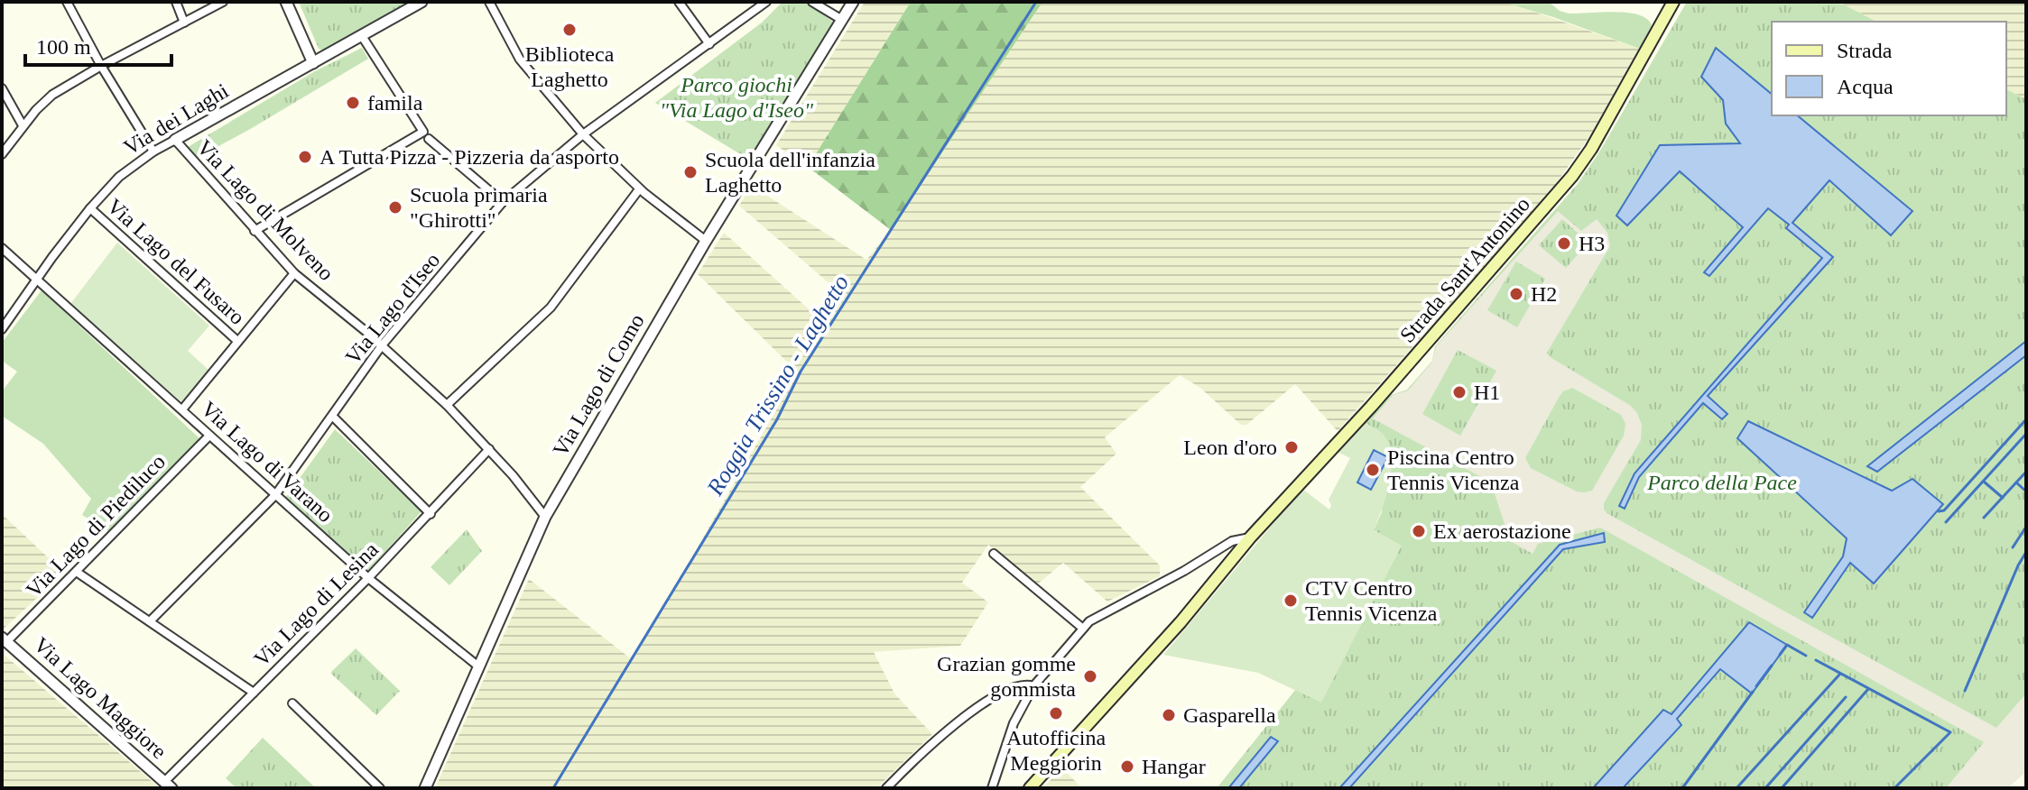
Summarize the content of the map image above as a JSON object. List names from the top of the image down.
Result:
{
  "streets": {
    "main road": ["Strada Sant'Antonino"],
    "street": [
      "Via dei Laghi",
      "Via Lago di Molveno",
      "Via Lago del Fusaro",
      "Via Lago d'Iseo",
      "Via Lago di Como",
      "Via Lago di Varano",
      "Via Lago di Piediluco",
      "Via Lago di Lesina",
      "Via Lago Maggiore"
    ]
  },
  "crossings": [
    ["Via dei Laghi", "Via Lago di Molveno"],
    ["Via dei Laghi", "Via Lago del Fusaro"],
    ["Via dei Laghi", "Via Lago di Varano"],
    ["Via Lago di Molveno", "Via Lago d'Iseo"],
    ["Via Lago di Molveno", "Via Lago di Como"],
    ["Via Lago di Molveno", "Via Lago di Lesina"],
    ["Via Lago d'Iseo", "Via Lago di Varano"],
    ["Via Lago di Como", "Via Lago di Varano"],
    ["Via Lago di Varano", "Via Lago di Piediluco"],
    ["Via Lago di Varano", "Via Lago di Lesina"],
    ["Via Lago di Piediluco", "Via Lago Maggiore"],
    ["Via Lago di Lesina", "Via Lago Maggiore"]
  ],
  "water": ["Roggia Trissino - Laghetto"],
  "parks": ["Parco giochi \"Via Lago d'Iseo\"", "Parco della Pace"],
  "places": [
    "Biblioteca Laghetto",
    "famila",
    "A Tutta Pizza - Pizzeria da asporto",
    "Scuola dell'infanzia Laghetto",
    "Scuola primaria \"Ghirotti\"",
    "H3",
    "H2",
    "H1",
    "Leon d'oro",
    "Piscina Centro Tennis Vicenza",
    "Ex aerostazione",
    "CTV Centro Tennis Vicenza",
    "Grazian gomme gommista",
    "Autofficina Meggiorin",
    "Gasparella",
    "Hangar"
  ],
  "legend": ["Strada", "Acqua"],
  "scale_bar": "100 m"
}
